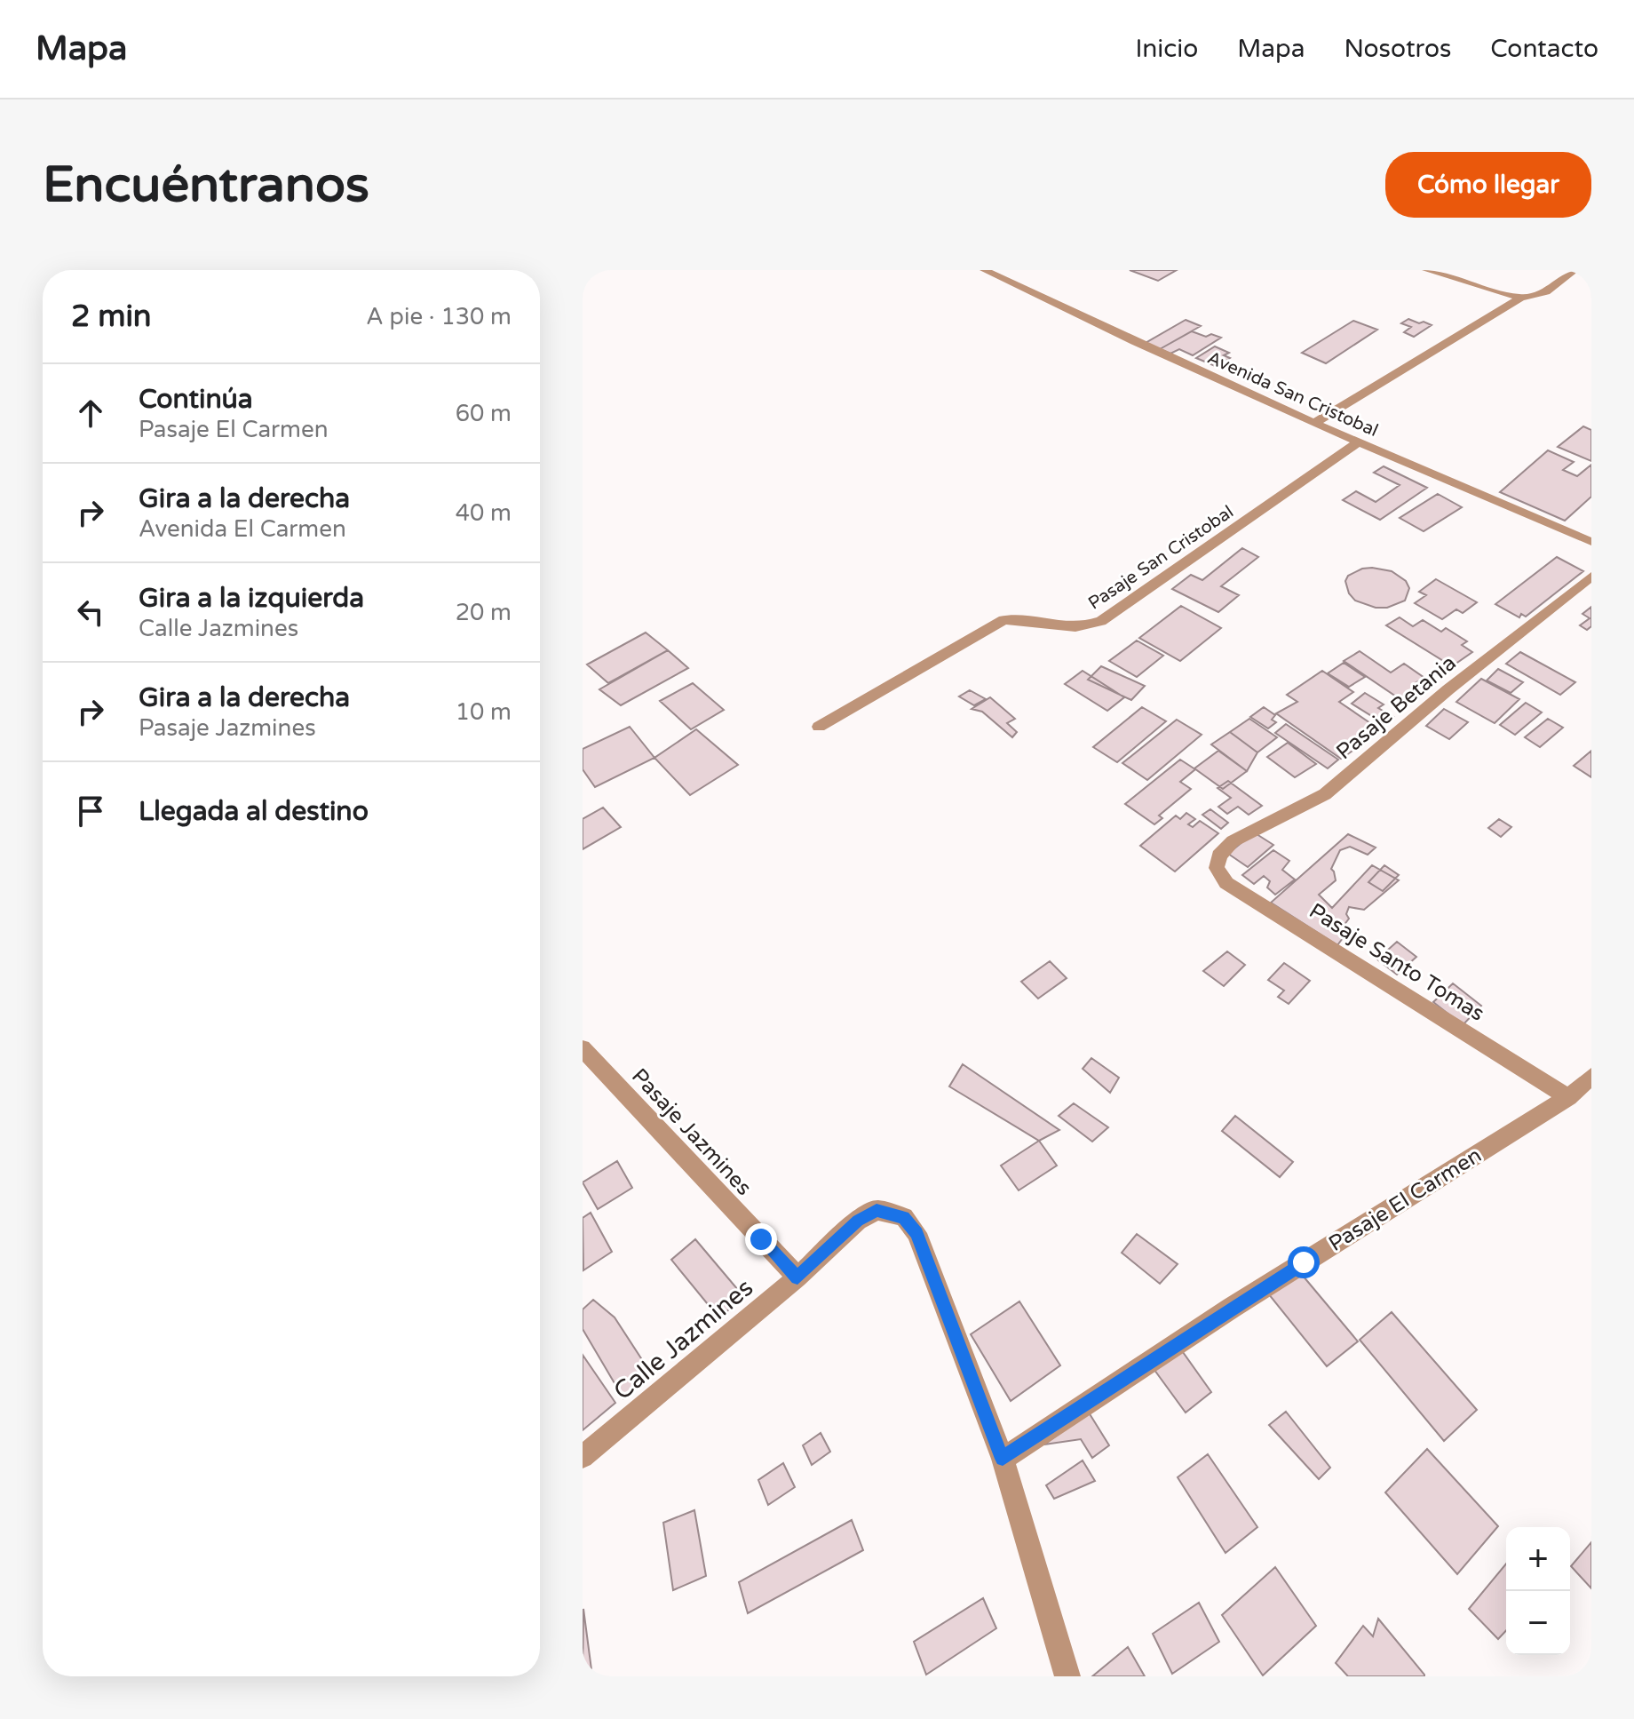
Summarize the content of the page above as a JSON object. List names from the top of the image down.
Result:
{
  "streets": {
    "street": [
      "Avenida San Cristobal",
      "Pasaje San Cristobal",
      "Pasaje Betania",
      "Pasaje Santo Tomas",
      "Pasaje Jazmines",
      "Pasaje El Carmen",
      "Calle Jazmines"
    ]
  },
  "crossings": [
    ["Avenida San Cristobal", "Pasaje San Cristobal"],
    ["Pasaje Betania", "Pasaje Santo Tomas"],
    ["Pasaje Santo Tomas", "Pasaje El Carmen"],
    ["Pasaje Jazmines", "Calle Jazmines"],
    ["Pasaje El Carmen", "Calle Jazmines"]
  ],
  "page": {
    "header": "Mapa",
    "nav": [
      "Inicio",
      "Mapa",
      "Nosotros",
      "Contacto"
    ],
    "buttons": "Cómo llegar",
    "title": "Encuéntranos",
    "heading": ["2 min", "A pie · 130 m"],
    "list": [
      ["Continúa", "Pasaje El Carmen", "60 m"],
      ["Gira a la derecha", "Avenida El Carmen", "40 m"],
      ["Gira a la izquierda", "Calle Jazmines", "20 m"],
      ["Gira a la derecha", "Pasaje Jazmines", "10 m"],
      "Llegada al destino"
    ],
    "map_buttons": ["+", "−"]
  }
}
